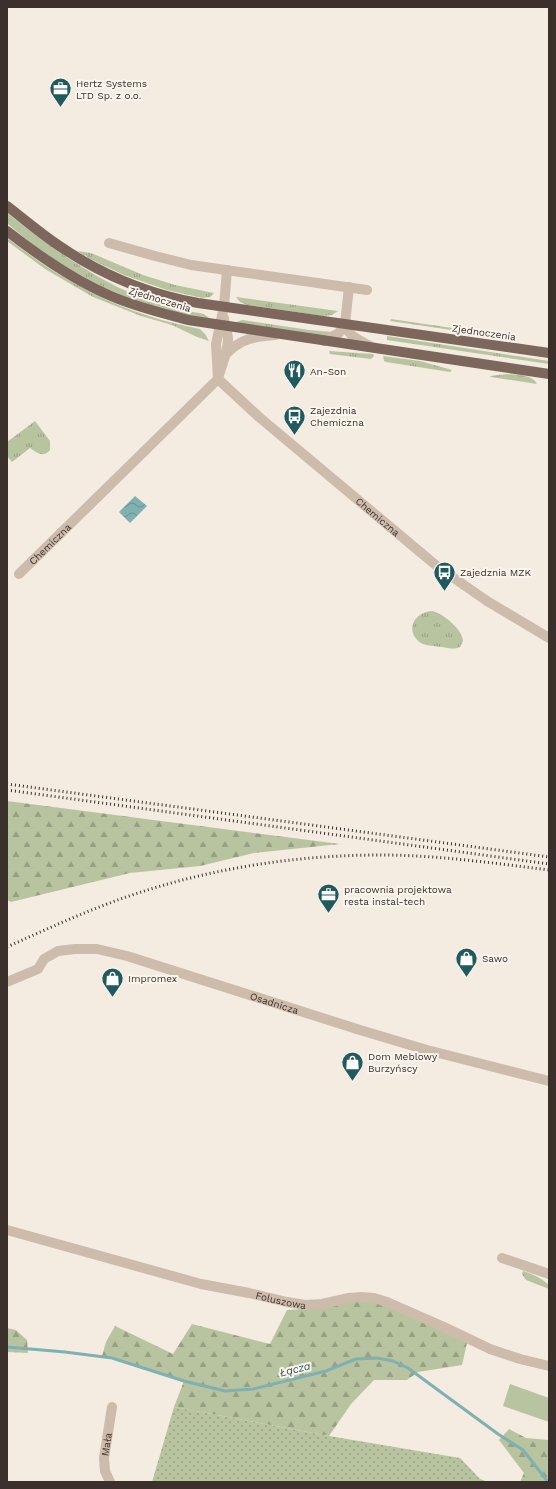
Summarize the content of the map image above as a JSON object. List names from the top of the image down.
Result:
{
  "streets": {
    "main road": ["Zjednoczenia"],
    "street": [
      "Chemiczna",
      "Osadnicza",
      "Foluszowa",
      "Mała"
    ]
  },
  "crossings": [
    ["Zjednoczenia", "Chemiczna"]
  ],
  "water": ["Łącza"],
  "places": {
    "office": ["Hertz Systems LTD Sp. z o.o.", "pracownia projektowa resta instal-tech"],
    "restaurant": ["An-Son"],
    "bus stop": ["Zajezdnia Chemiczna", "Zajedznia MZK"],
    "shop": ["Sawo", "Impromex", "Dom Meblowy Burzyńscy"]
  }
}
